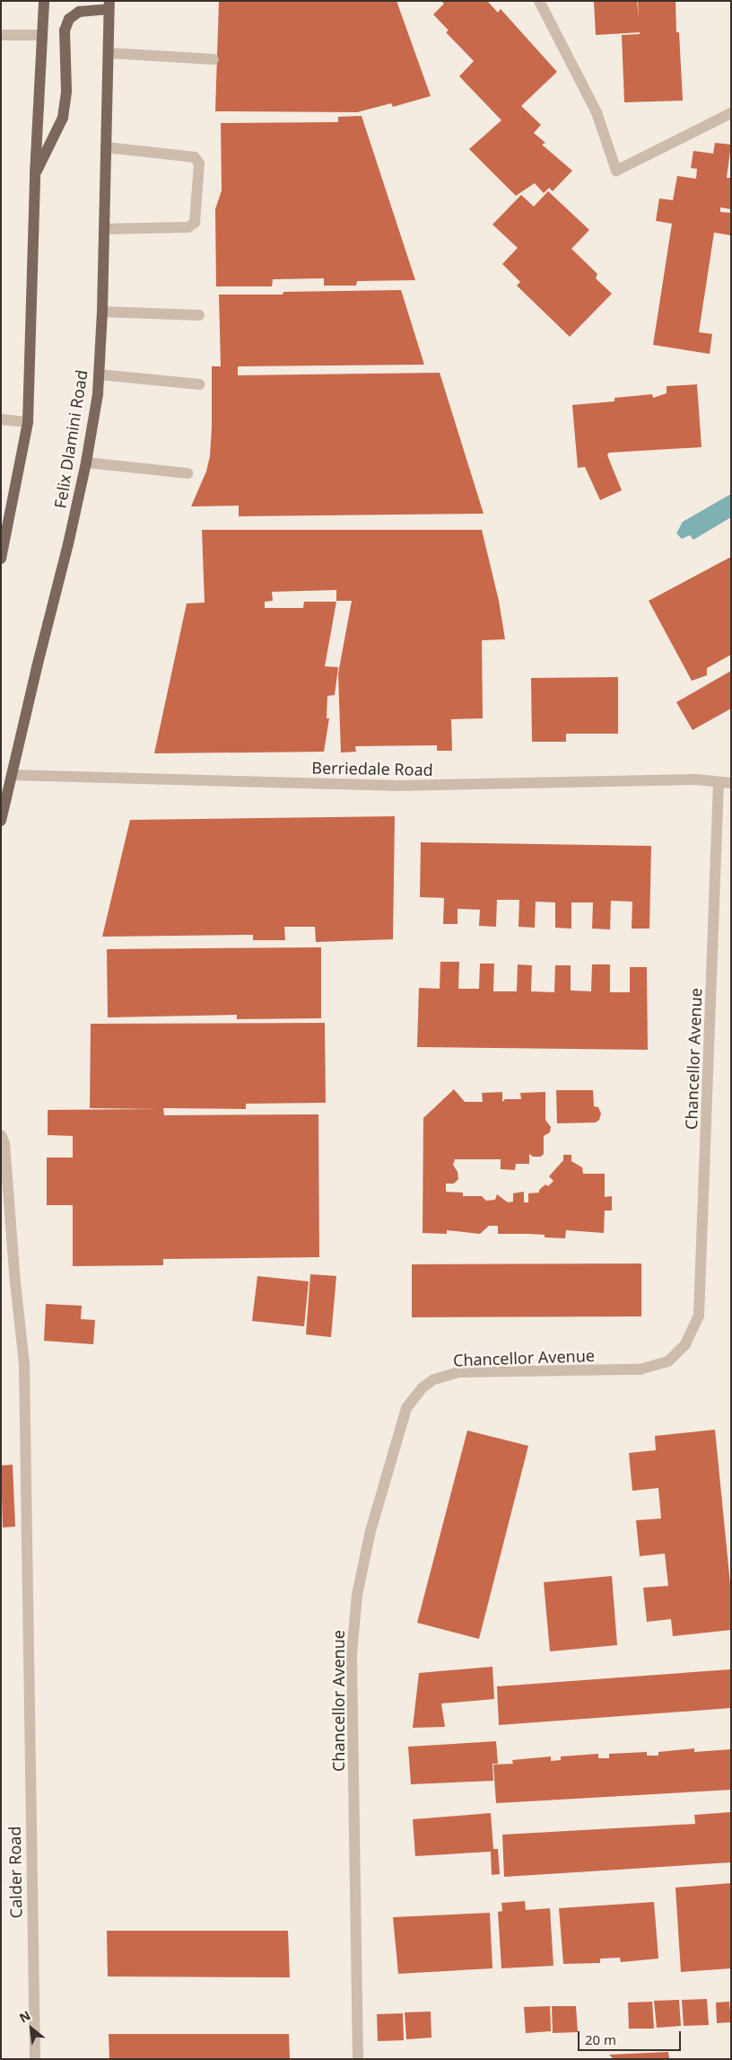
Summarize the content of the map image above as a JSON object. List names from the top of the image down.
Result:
{
  "streets": {
    "main road": ["Felix Dlamini Road"],
    "street": ["Berriedale Road", "Chancellor Avenue", "Calder Road"]
  },
  "crossings": [
    ["Felix Dlamini Road", "Berriedale Road"],
    ["Berriedale Road", "Chancellor Avenue"]
  ],
  "scale_bar": "20 m",
  "north": "top left"
}
